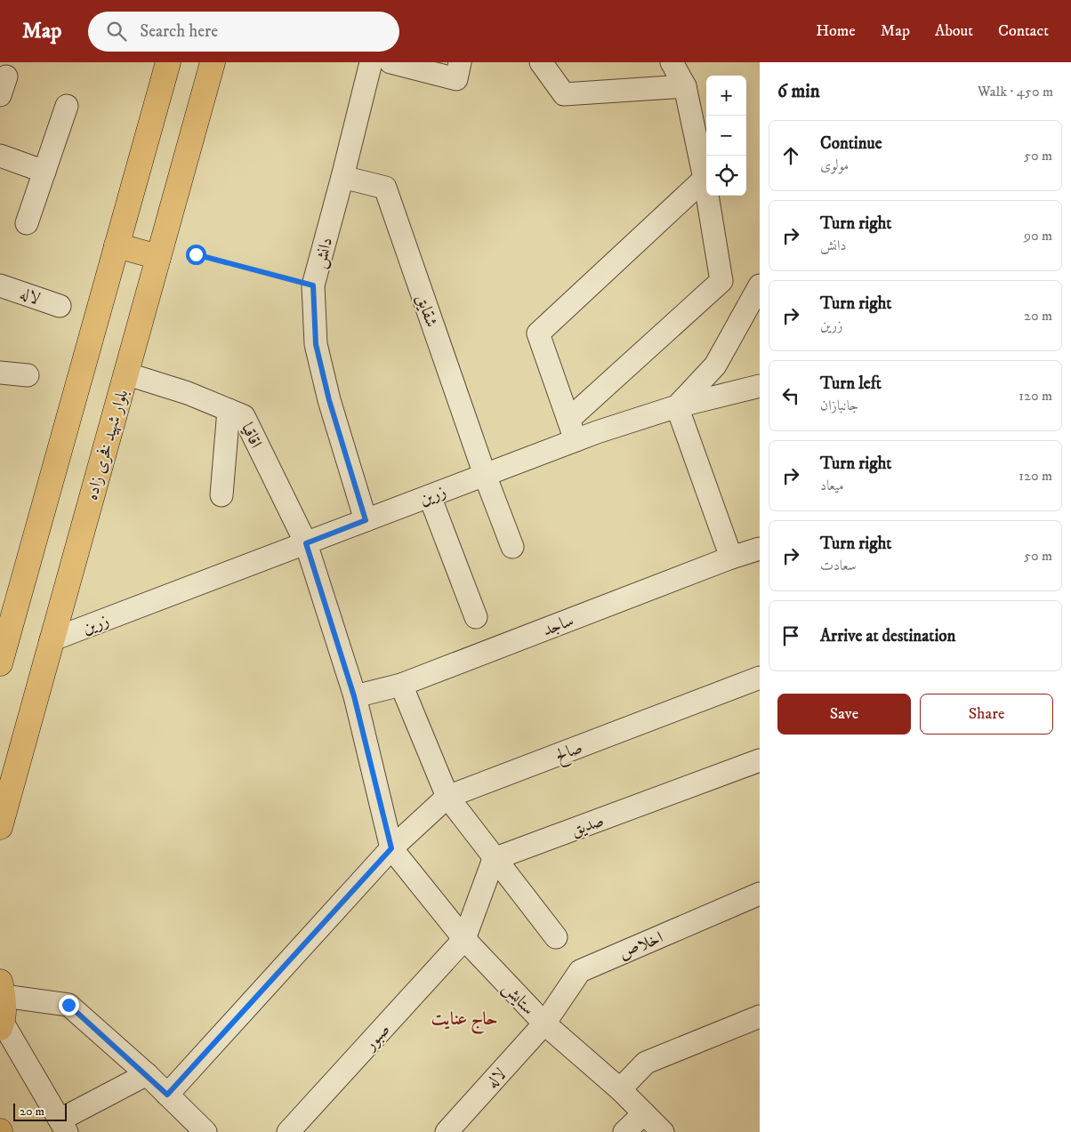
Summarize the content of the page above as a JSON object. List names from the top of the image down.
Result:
{
  "streets": {
    "main road": ["بلوار شهید فخری زاده"],
    "street": [
      "دانش",
      "لاله",
      "شقایق",
      "اقاقیا",
      "زرین",
      "ساجد",
      "صالح",
      "صدیق",
      "اخلاص",
      "ستایش",
      "صبور"
    ]
  },
  "crossings": [
    ["دانش", "شقایق"],
    ["دانش", "زرین"],
    ["لاله", "اخلاص"],
    ["لاله", "ستایش"],
    ["شقایق", "زرین"],
    ["اقاقیا", "بلوار شهید فخری زاده"],
    ["اقاقیا", "زرین"],
    ["اقاقیا", "ساجد"],
    ["اقاقیا", "صالح"],
    ["اقاقیا", "ستایش"],
    ["بلوار شهید فخری زاده", "زرین"],
    ["صالح", "ستایش"],
    ["اخلاص", "ستایش"],
    ["ستایش", "صبور"]
  ],
  "districts": ["حاج عنایت"],
  "scale_bar": "20 m",
  "page": {
    "header": "Map",
    "search": "Search here",
    "nav": [
      "Home",
      "Map",
      "About",
      "Contact"
    ],
    "heading": ["6 min", "Walk · 450 m"],
    "map_buttons": ["+", "−"],
    "list": [
      ["Continue", "مولوی", "50 m"],
      ["Turn right", "دانش", "90 m"],
      ["Turn right", "زرین", "20 m"],
      ["Turn left", "جانبازان", "120 m"],
      ["Turn right", "میعاد", "120 m"],
      ["Turn right", "سعادت", "50 m"],
      "Arrive at destination"
    ],
    "buttons": ["Save", "Share"],
    "scale": "20 m"
  }
}
